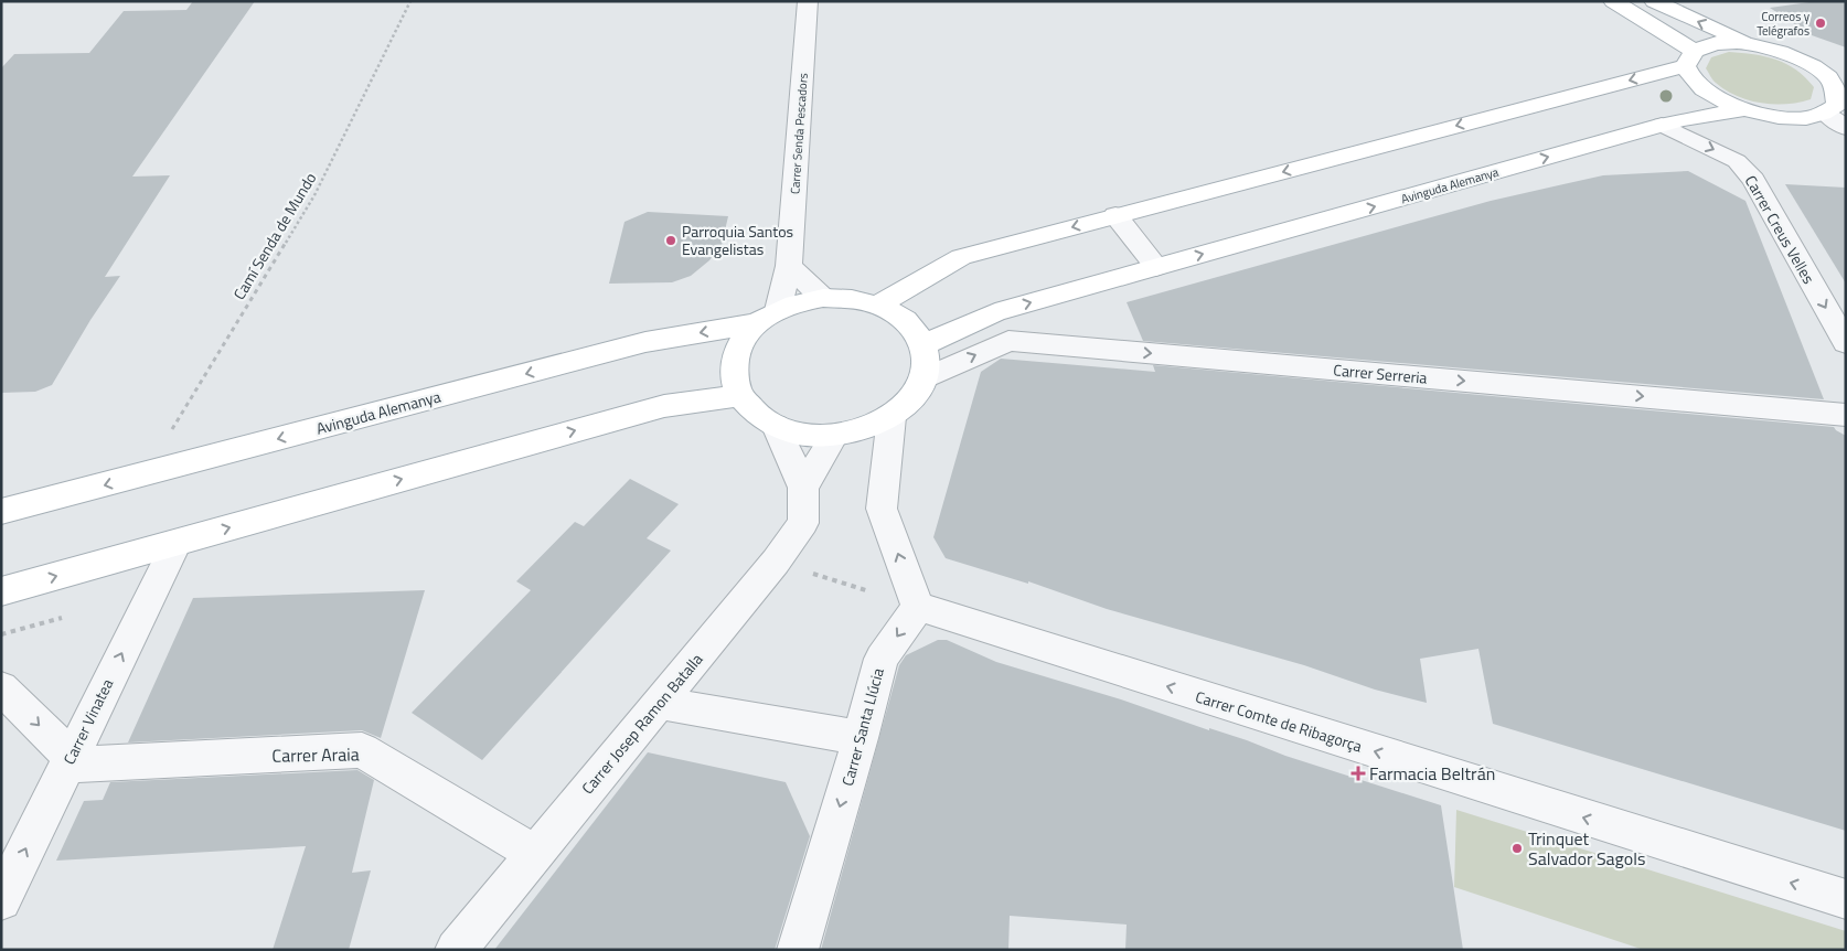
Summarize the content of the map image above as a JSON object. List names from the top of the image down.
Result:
{
  "streets": {
    "main road": ["Avinguda Alemanya"],
    "street": [
      "Carrer Senda Pescadors",
      "Carrer Creus Velles",
      "Carrer Serreria",
      "Carrer Vinatea",
      "Carrer Comte de Ribagorça",
      "Carrer Josep Ramon Batalla",
      "Carrer Santa Llúcia",
      "Carrer Araia"
    ],
    "path": ["Camí Senda de Mundo"]
  },
  "crossings": [
    ["Carrer Senda Pescadors", "Avinguda Alemanya"],
    ["Carrer Senda Pescadors", "Carrer Serreria"],
    ["Carrer Senda Pescadors", "Carrer Josep Ramon Batalla"],
    ["Avinguda Alemanya", "Carrer Creus Velles"],
    ["Avinguda Alemanya", "Camí Senda de Mundo"],
    ["Avinguda Alemanya", "Carrer Serreria"],
    ["Avinguda Alemanya", "Carrer Josep Ramon Batalla"],
    ["Carrer Serreria", "Carrer Josep Ramon Batalla"],
    ["Carrer Vinatea", "Carrer Araia"],
    ["Carrer Comte de Ribagorça", "Carrer Santa Llúcia"],
    ["Carrer Josep Ramon Batalla", "Carrer Araia"]
  ],
  "one_way": [
    "Carrer Creus Velles",
    "Carrer Serreria",
    "Carrer Vinatea",
    "Carrer Comte de Ribagorça",
    "Carrer Santa Llúcia"
  ],
  "places": {
    "other": ["Correos y Telégrafos", "Parroquia Santos Evangelistas", "Trinquet Salvador Sagols"],
    "health": ["Farmacia Beltrán"]
  }
}
